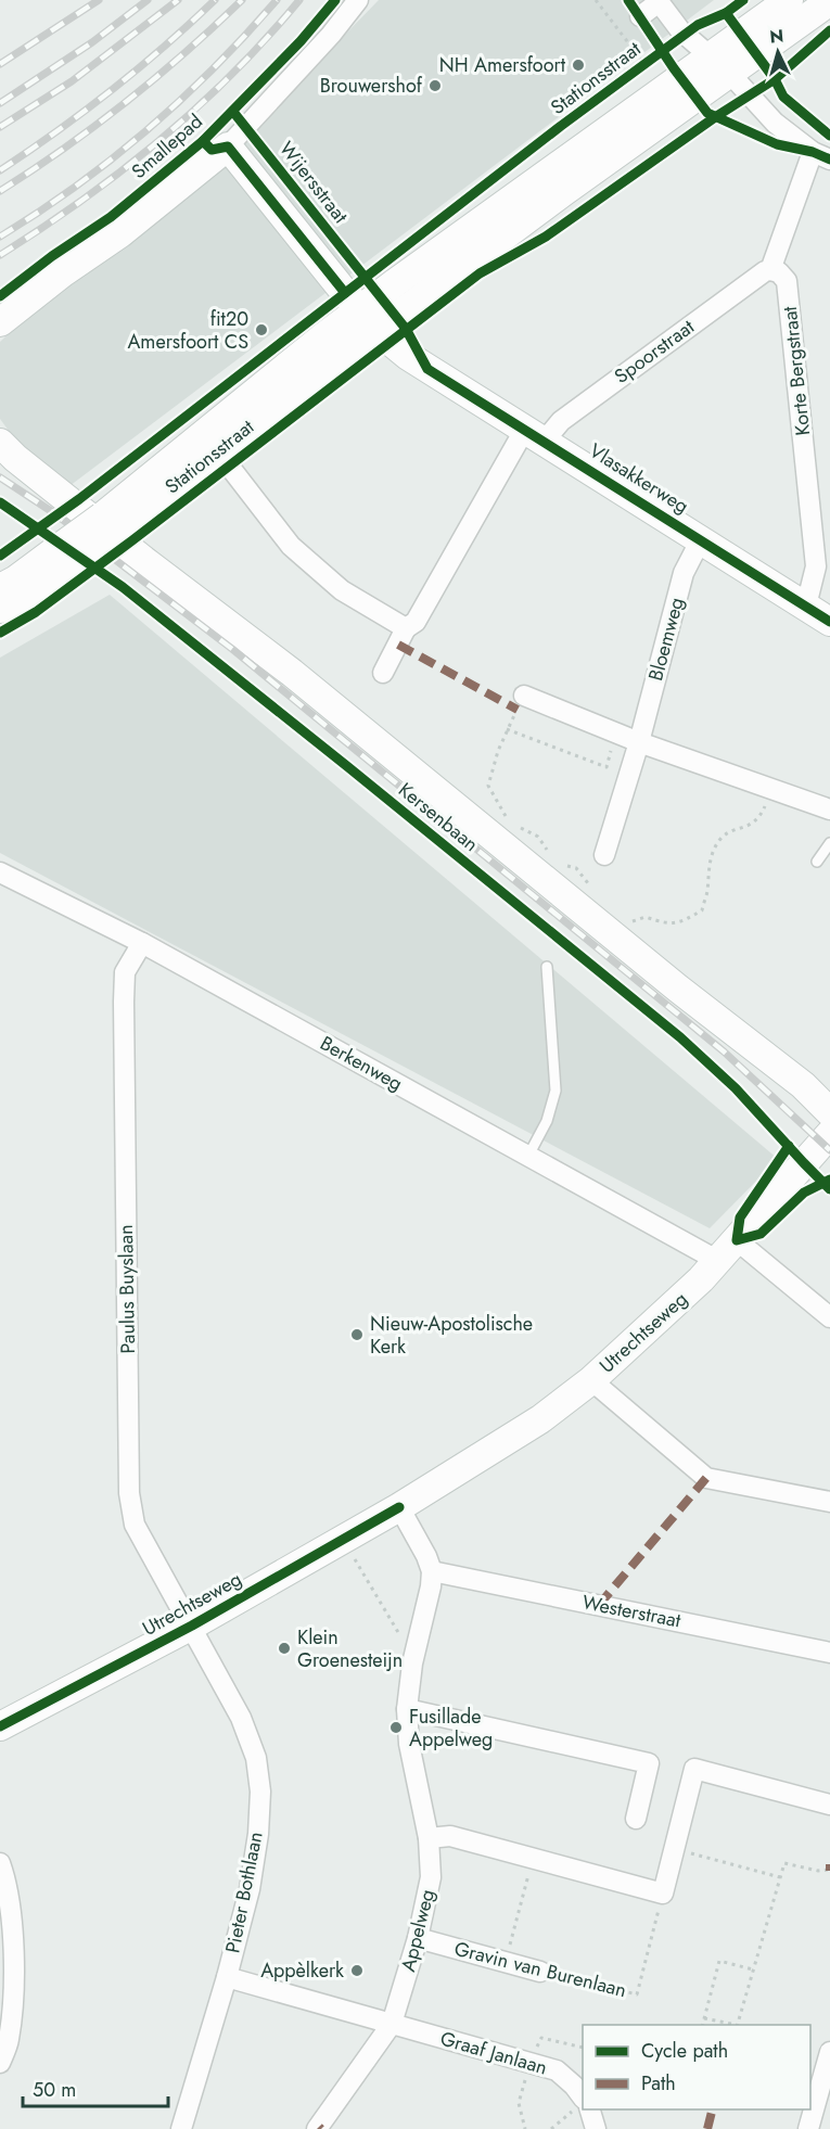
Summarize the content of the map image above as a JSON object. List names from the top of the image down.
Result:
{
  "streets": {
    "street": [
      "Stationsstraat",
      "Smallepad",
      "Spoorstraat",
      "Korte Bergstraat",
      "Vlasakkerweg",
      "Bloemweg",
      "Kersenbaan",
      "Berkenweg",
      "Paulus Buyslaan",
      "Utrechtseweg",
      "Westerstraat",
      "Pieter Bothlaan",
      "Appelweg",
      "Gravin van Burenlaan",
      "Graaf Janlaan"
    ],
    "cycle path": ["Wijersstraat"]
  },
  "crossings": [
    ["Stationsstraat", "Vlasakkerweg"],
    ["Spoorstraat", "Korte Bergstraat"],
    ["Spoorstraat", "Vlasakkerweg"],
    ["Korte Bergstraat", "Vlasakkerweg"],
    ["Vlasakkerweg", "Bloemweg"],
    ["Berkenweg", "Paulus Buyslaan"],
    ["Berkenweg", "Utrechtseweg"],
    ["Paulus Buyslaan", "Utrechtseweg"],
    ["Paulus Buyslaan", "Pieter Bothlaan"],
    ["Utrechtseweg", "Pieter Bothlaan"],
    ["Westerstraat", "Appelweg"],
    ["Pieter Bothlaan", "Graaf Janlaan"],
    ["Appelweg", "Gravin van Burenlaan"],
    ["Appelweg", "Graaf Janlaan"]
  ],
  "places": [
    "NH Amersfoort",
    "Brouwershof",
    "fit20 Amersfoort CS",
    "Nieuw-Apostolische Kerk",
    "Klein Groenesteijn",
    "Fusillade Appelweg",
    "Appèlkerk"
  ],
  "legend": ["Cycle path", "Path"],
  "scale_bar": "50 m",
  "north": "top"
}
